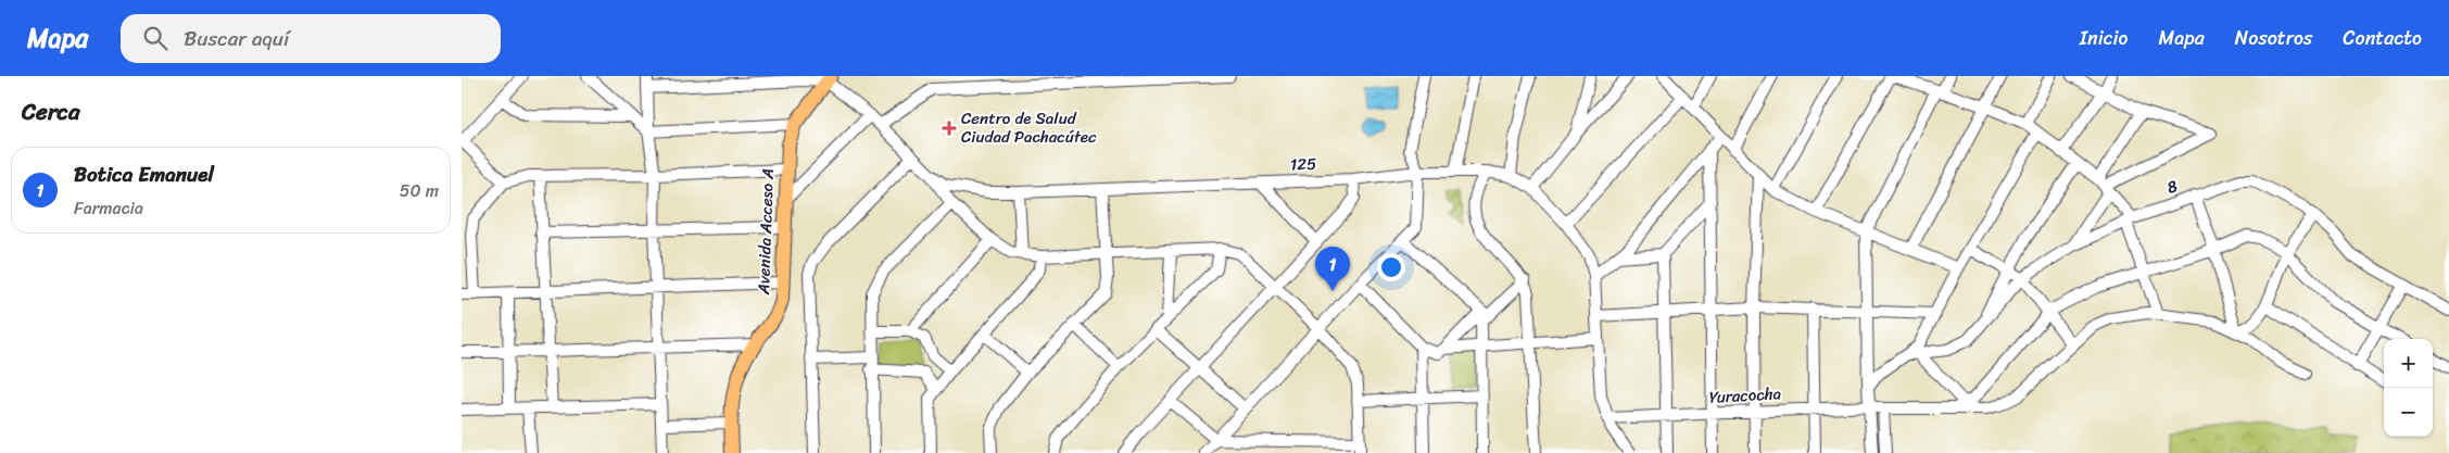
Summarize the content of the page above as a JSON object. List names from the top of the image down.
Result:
{
  "streets": {
    "main road": ["Avenida Acceso A"],
    "street": ["125", "8", "Yuracocha"]
  },
  "crossings": [
    ["125", "Avenida Acceso A"],
    ["125", "Yuracocha"]
  ],
  "places": {
    "health": ["Centro de Salud Ciudad Pachacútec"]
  },
  "page": {
    "header": "Mapa",
    "search": "Buscar aquí",
    "nav": [
      "Inicio",
      "Mapa",
      "Nosotros",
      "Contacto"
    ],
    "heading": "Cerca",
    "list": [
      {
        "mark": "1",
        "name": "Botica Emanuel",
        "note": "Farmacia",
        "value": "50 m"
      }
    ],
    "pins": "1",
    "map_buttons": ["+", "−"]
  }
}
